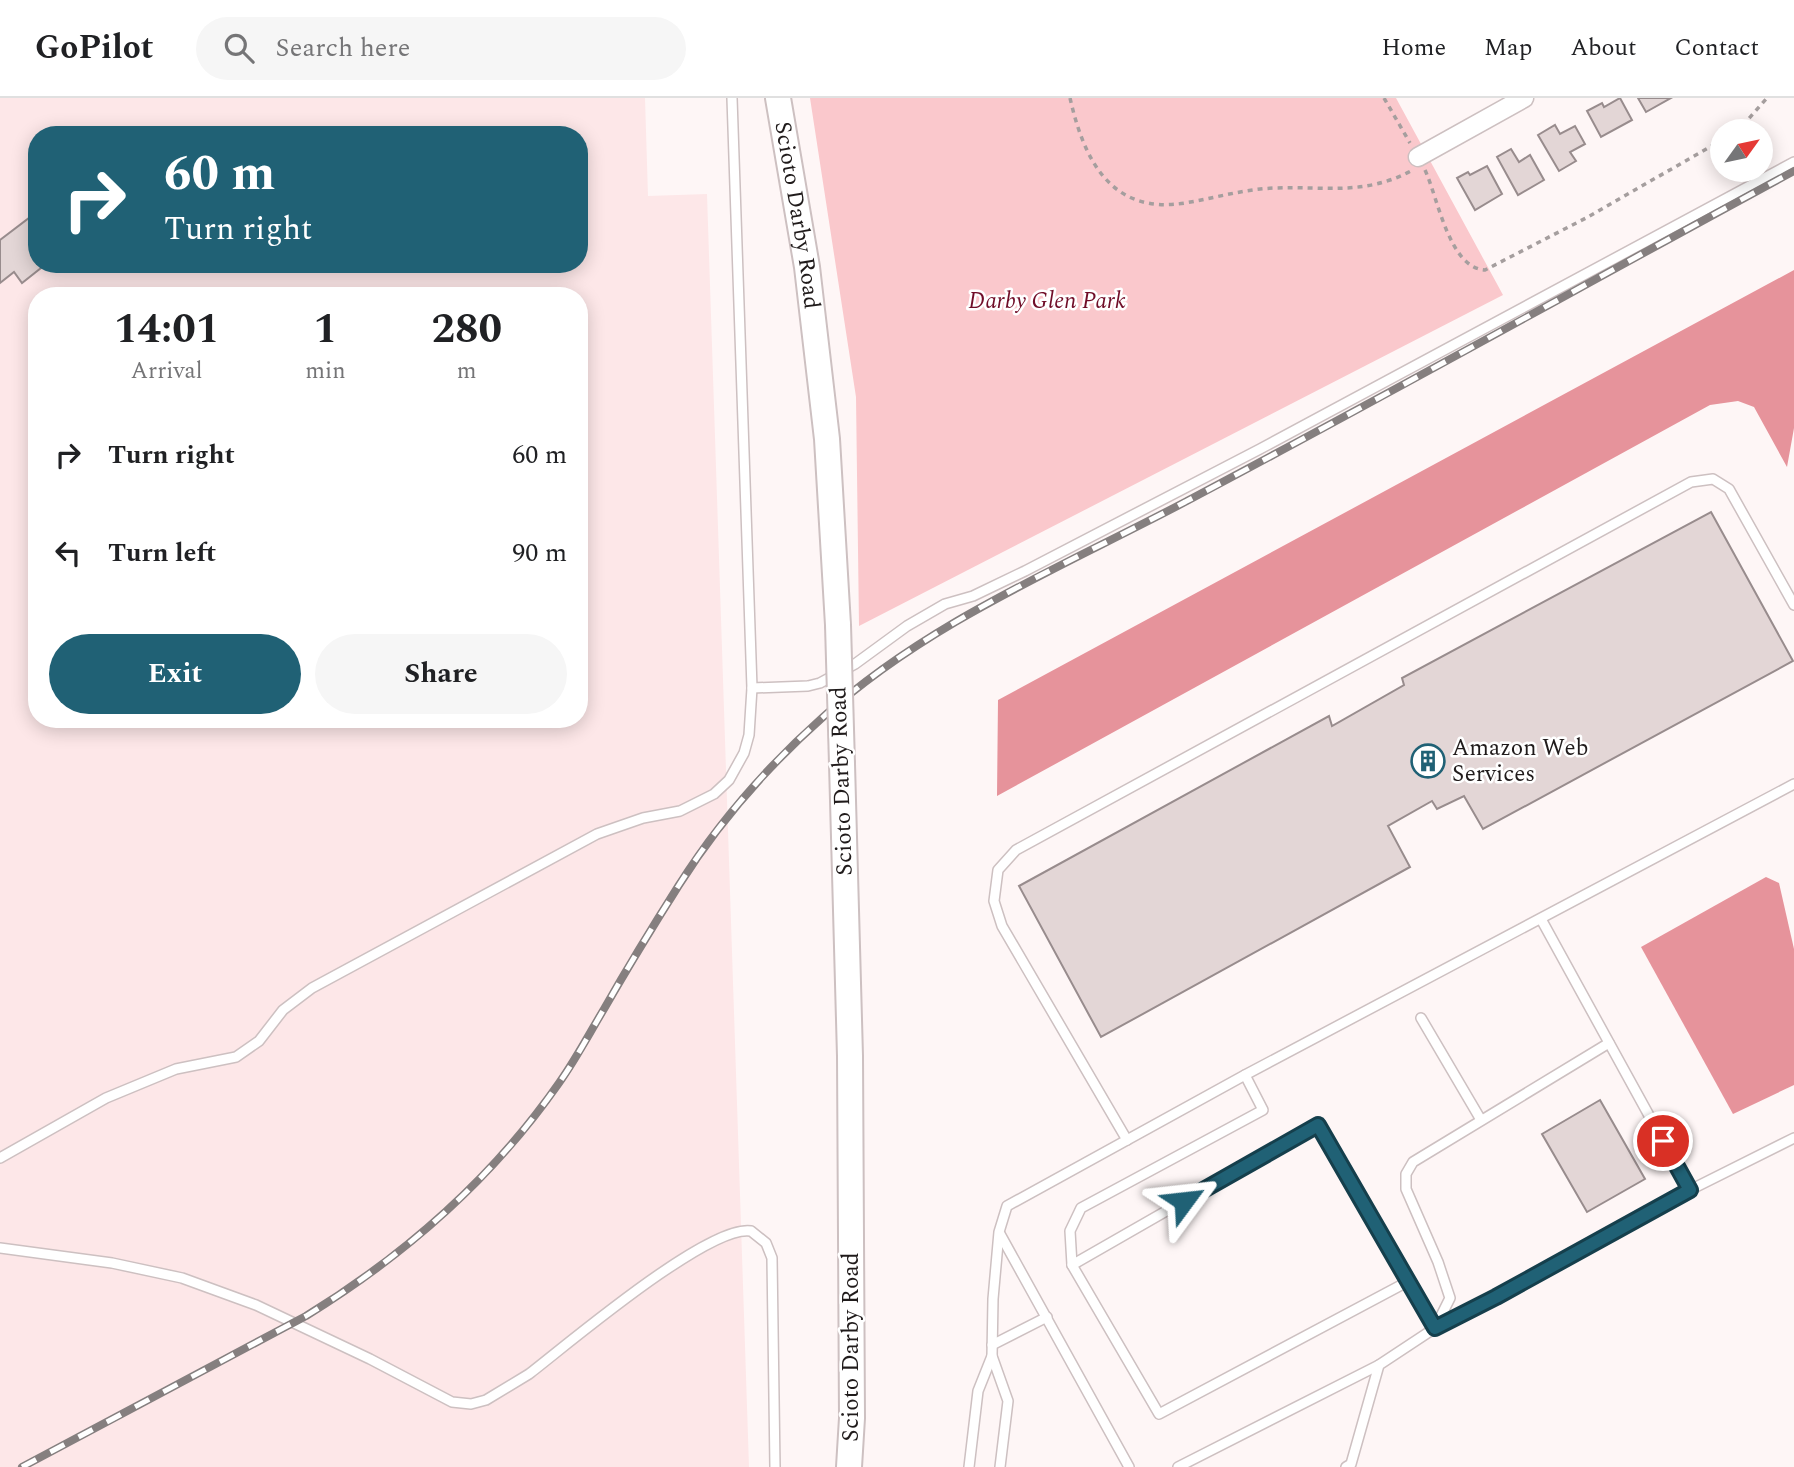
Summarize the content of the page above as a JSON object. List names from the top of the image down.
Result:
{
  "streets": {
    "main road": ["Scioto Darby Road"]
  },
  "parks": ["Darby Glen Park"],
  "places": {
    "building": ["Amazon Web Services"]
  },
  "north": "top right",
  "page": {
    "header": "GoPilot",
    "search": "Search here",
    "nav": [
      "Home",
      "Map",
      "About",
      "Contact"
    ],
    "turn": ["60 m", "Turn right"],
    "eta": [
      "14:01",
      "Arrival",
      "1",
      "min",
      "280",
      "m"
    ],
    "list": [
      {
        "name": "Turn right",
        "value": "60 m"
      },
      {
        "name": "Turn left",
        "value": "90 m"
      }
    ],
    "buttons": ["Exit", "Share"]
  }
}
